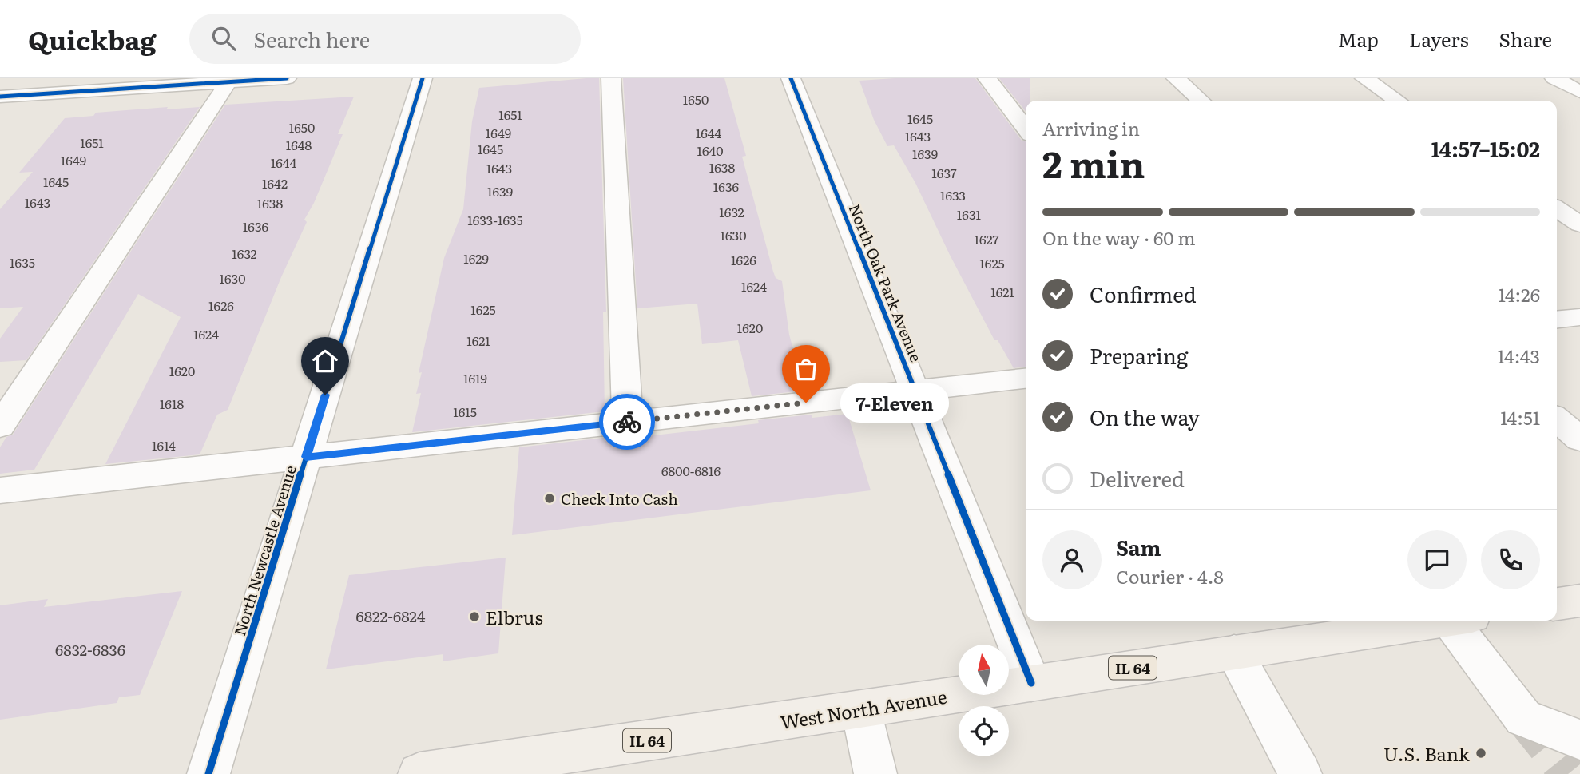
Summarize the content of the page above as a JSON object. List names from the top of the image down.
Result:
{
  "streets": {
    "main road": ["IL 64", "West North Avenue"],
    "street": ["North Oak Park Avenue", "North Newcastle Avenue"]
  },
  "crossings": [
    ["North Oak Park Avenue", "West North Avenue"]
  ],
  "places": [
    "7-Eleven",
    "Check Into Cash",
    "Elbrus",
    "U.S. Bank"
  ],
  "house_numbers": [
    "1650",
    "1651",
    "1645",
    "1650",
    "1649",
    "1644",
    "1643",
    "1651",
    "1648",
    "1645",
    "1640",
    "1639",
    "1649",
    "1644",
    "1638",
    "1643",
    "1637",
    "1645",
    "1642",
    "1636",
    "1639",
    "1633",
    "1643",
    "1638",
    "1632",
    "1631",
    "1633-1635",
    "1636",
    "1630",
    "1627",
    "1632",
    "1629",
    "1626",
    "1635",
    "1625",
    "1630",
    "1624",
    "1621",
    "1626",
    "1625",
    "1620",
    "1624",
    "1621",
    "1620",
    "1619",
    "1618",
    "1615",
    "1614",
    "6800-6816",
    "6822-6824",
    "6832-6836"
  ],
  "north": "top",
  "page": {
    "header": "Quickbag",
    "search": "Search here",
    "nav": ["Map", "Layers", "Share"],
    "heading": ["2 min", "Arriving in", "14:57–15:02"],
    "panel": ["Sam", "Courier · 4.8"],
    "bar": "On the way · 60 m",
    "list": [
      ["Confirmed", "14:26"],
      ["Preparing", "14:43"],
      ["On the way", "14:51"],
      "Delivered"
    ],
    "bubble": "7-Eleven"
  }
}
